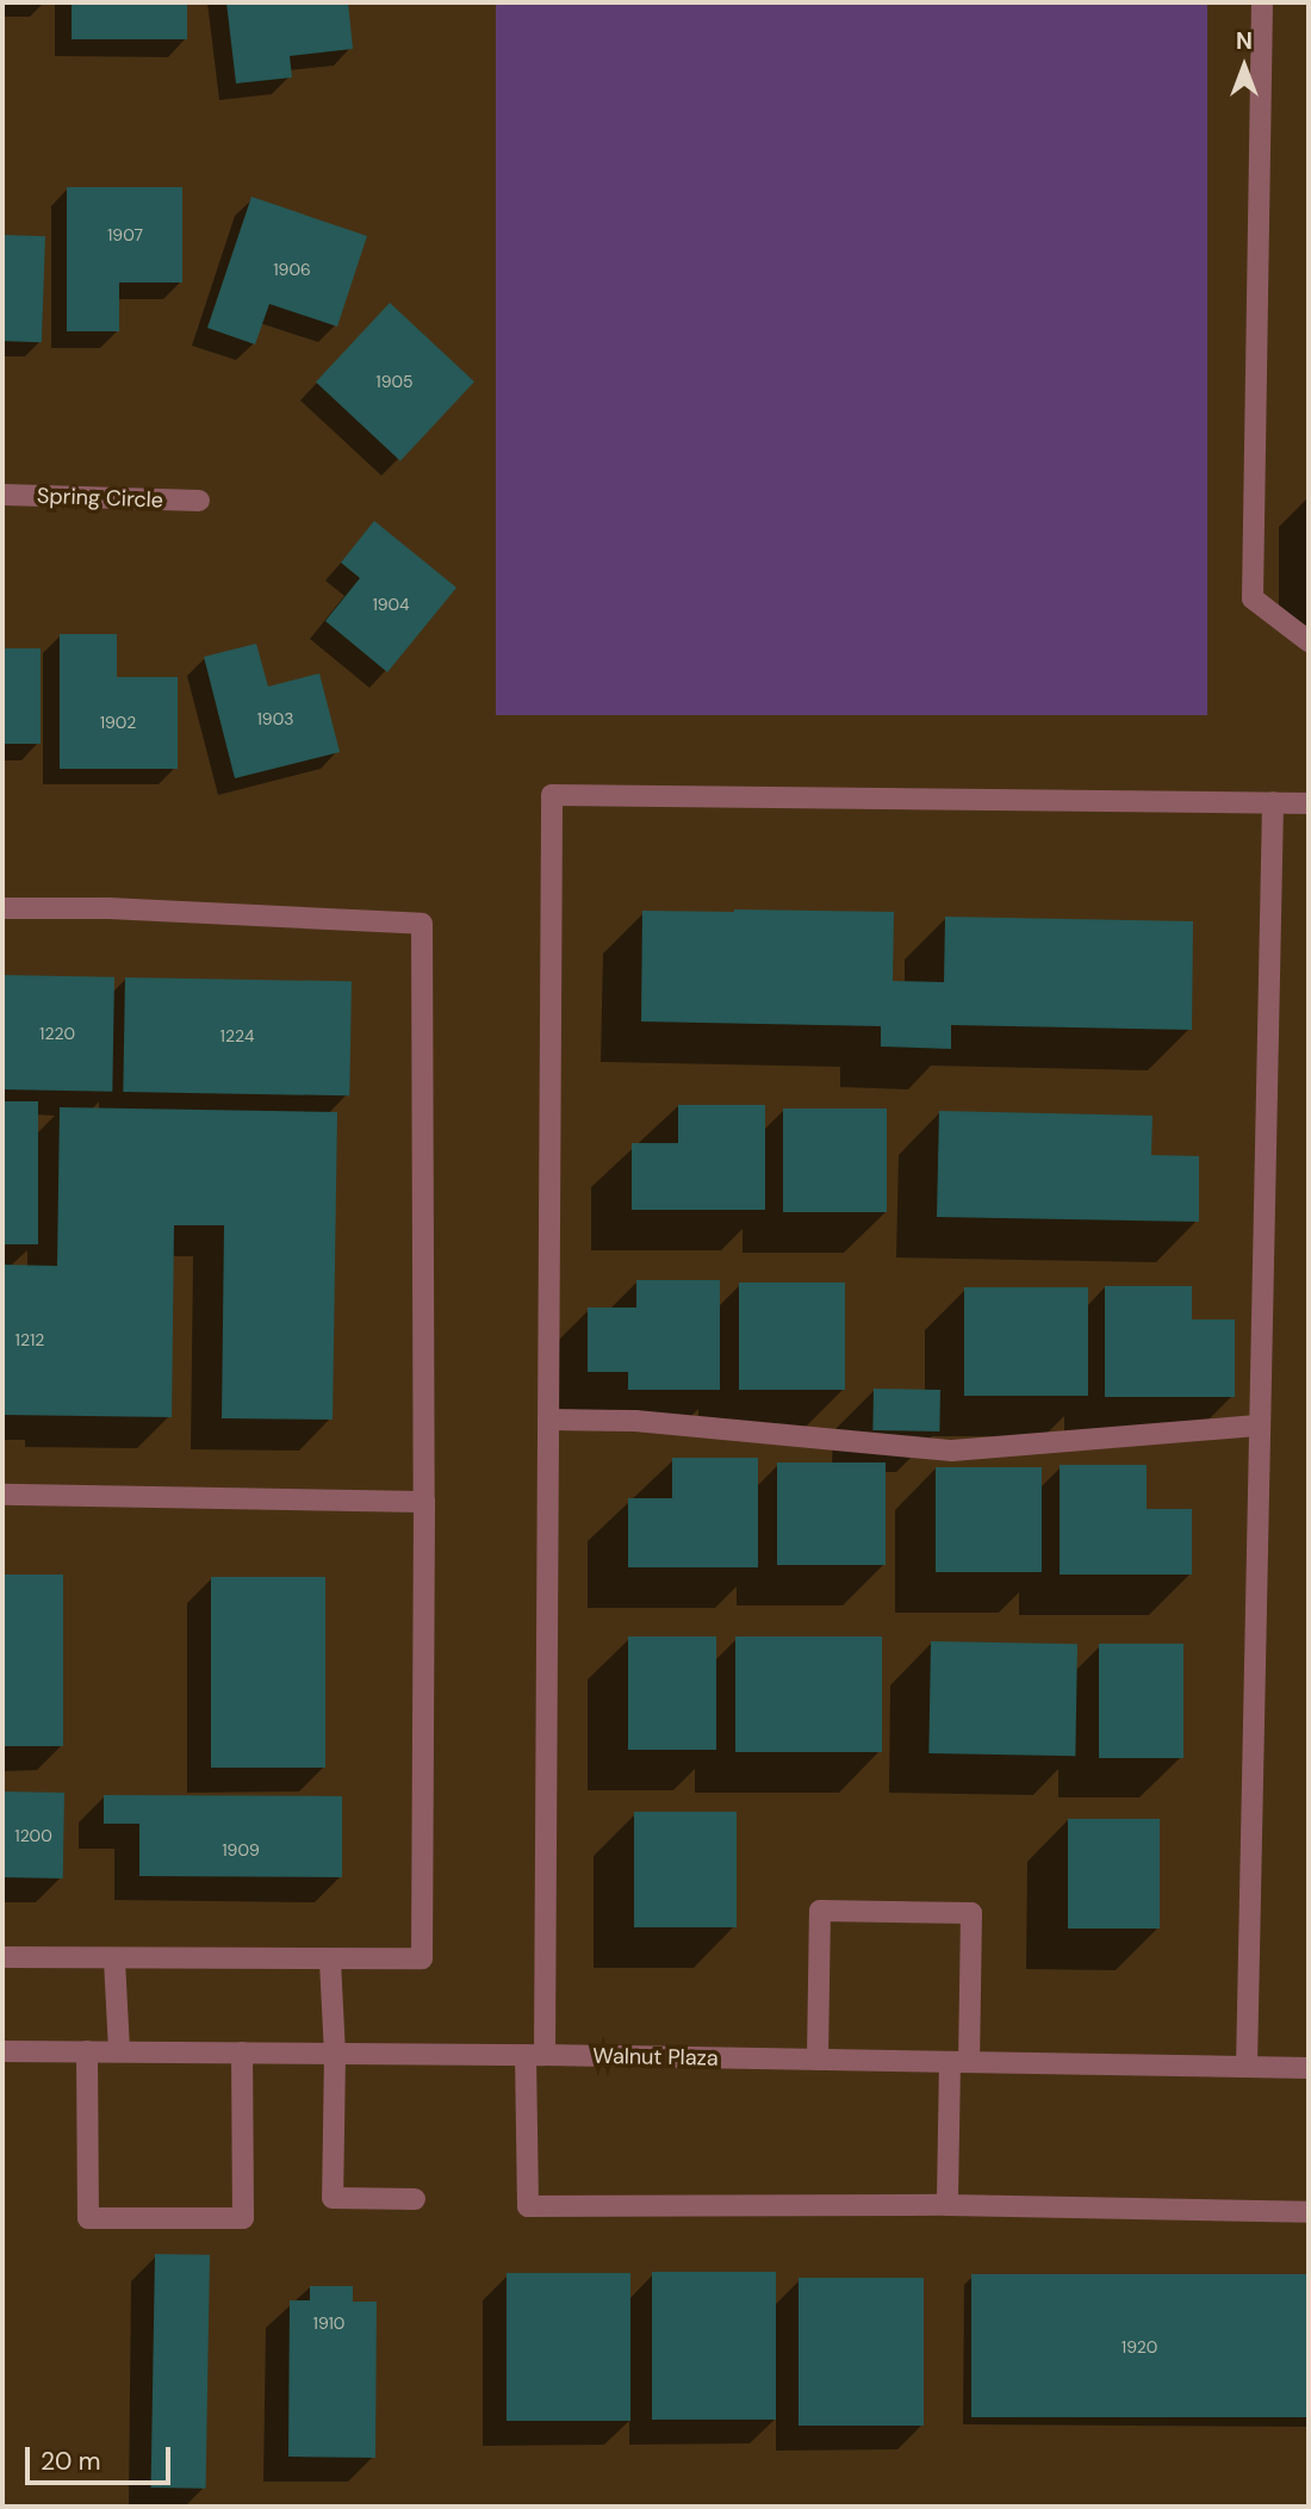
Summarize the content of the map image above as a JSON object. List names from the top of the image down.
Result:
{
  "streets": {
    "street": ["Spring Circle", "Walnut Plaza"]
  },
  "house_numbers": [
    "1907",
    "1906",
    "1905",
    "1904",
    "1903",
    "1902",
    "1220",
    "1224",
    "1212",
    "1200",
    "1909",
    "1910",
    "1920"
  ],
  "scale_bar": "20 m",
  "north": "top"
}
